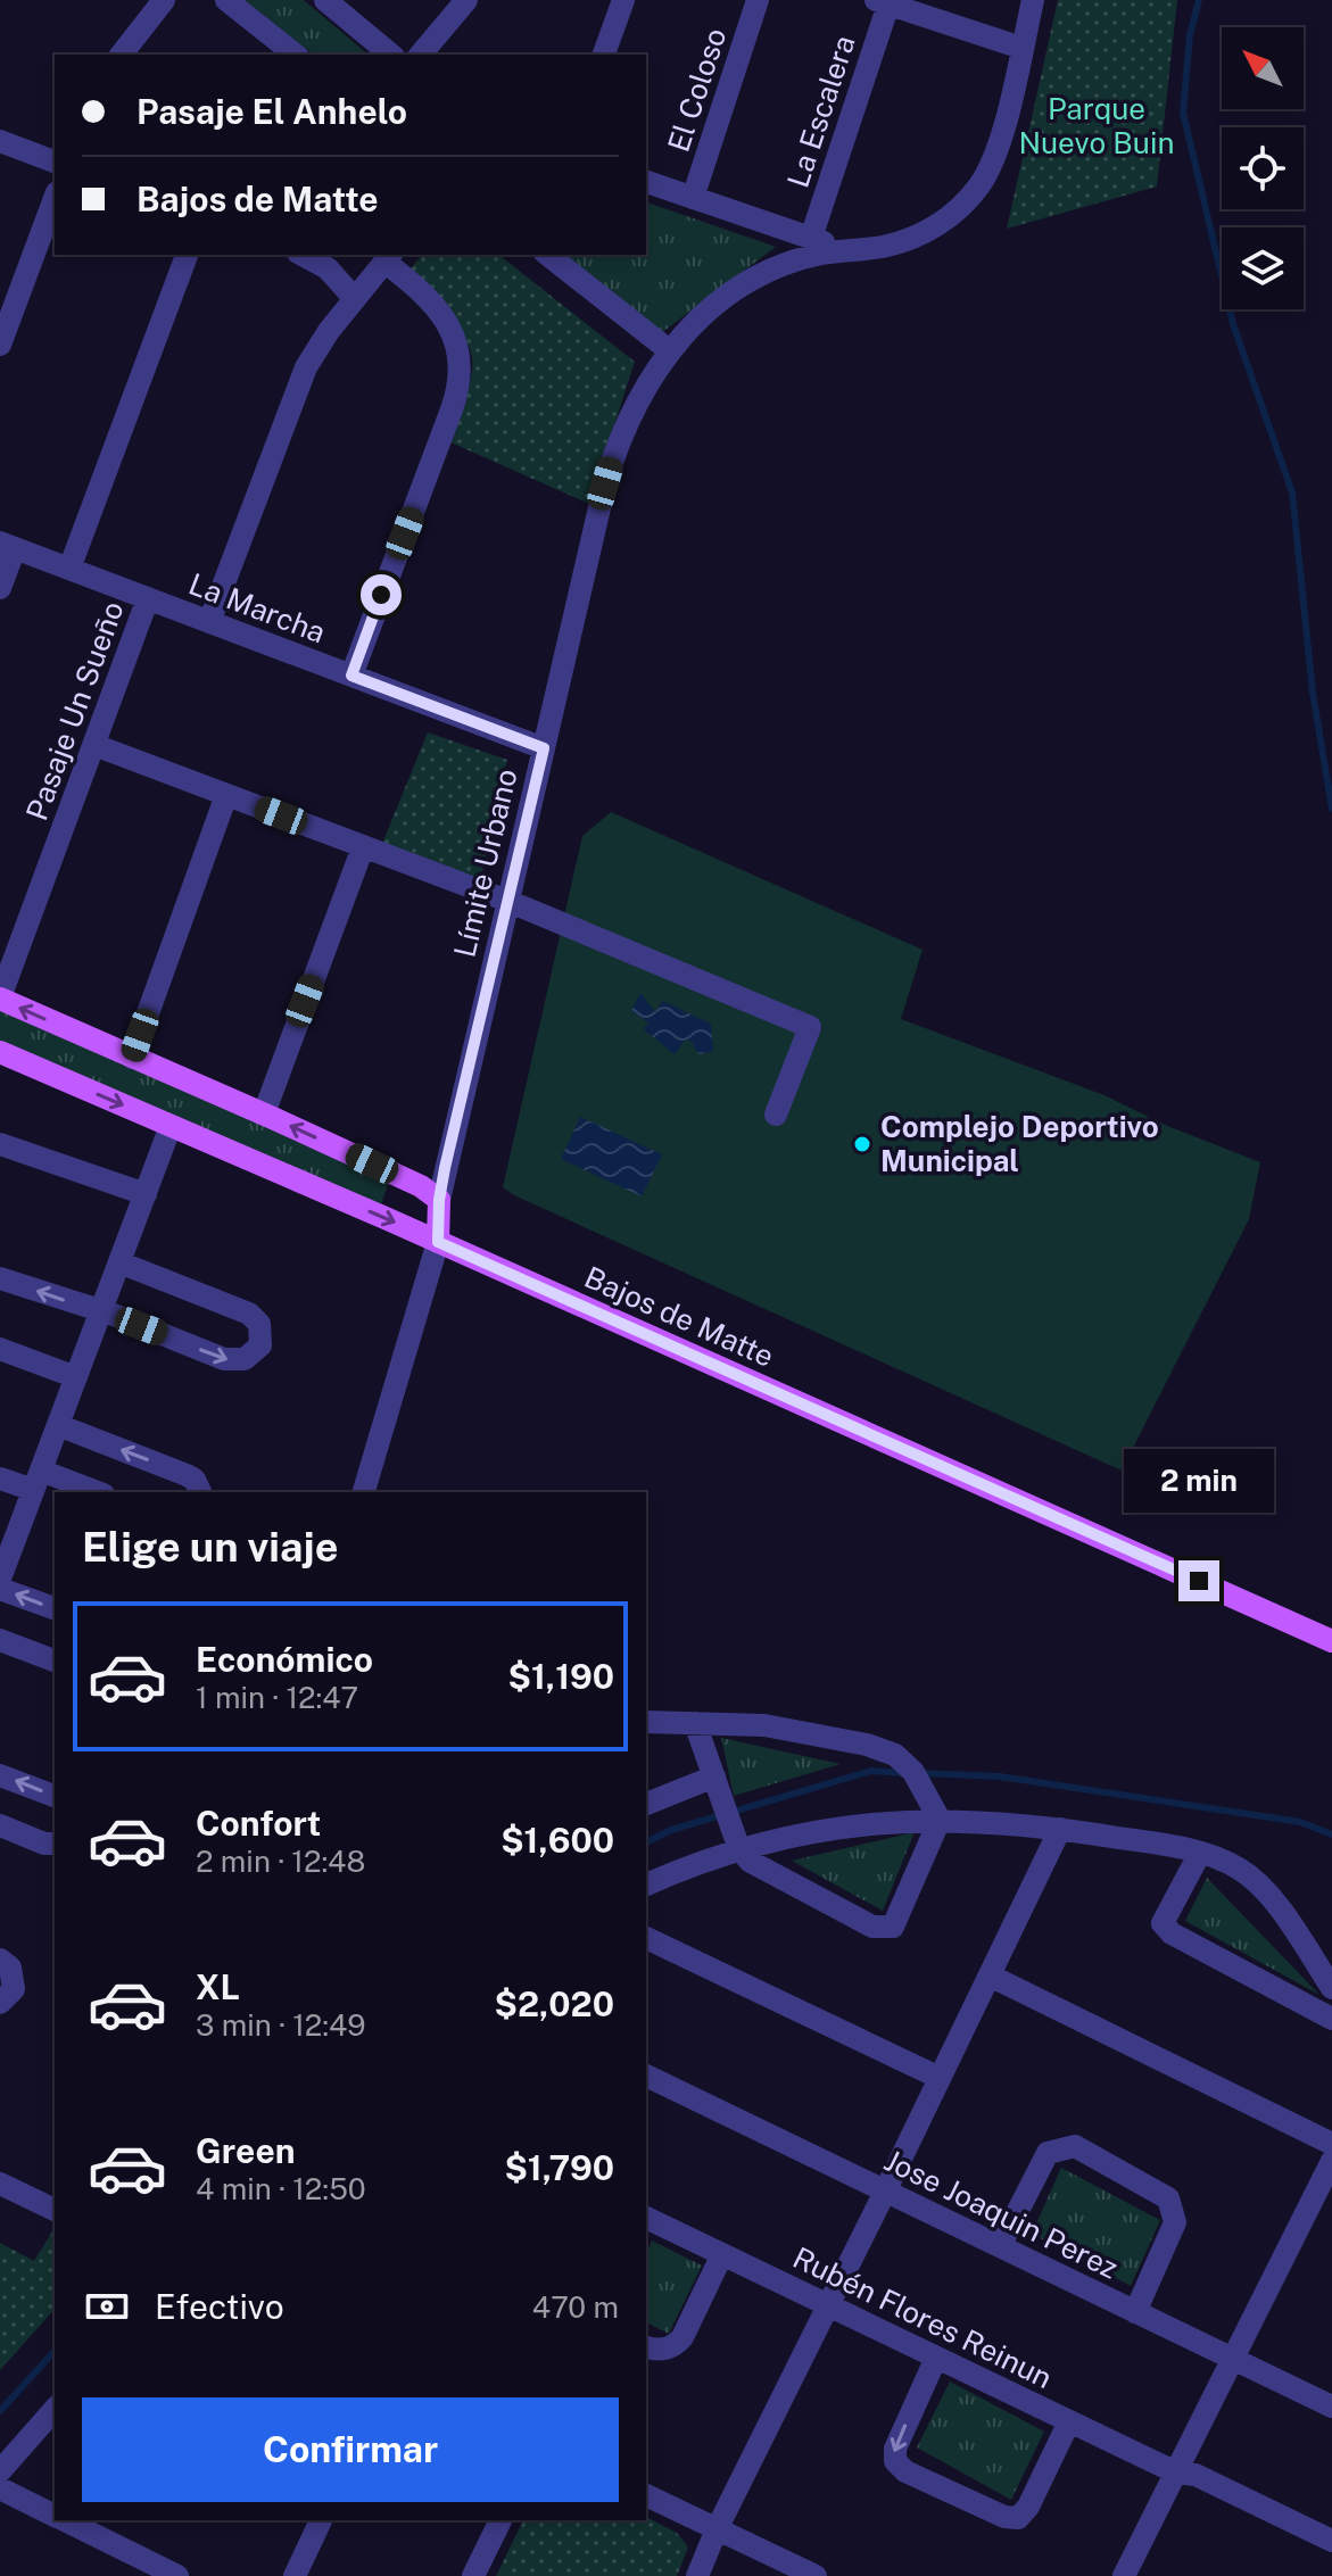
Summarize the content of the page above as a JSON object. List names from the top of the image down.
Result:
{
  "streets": {
    "main road": ["Bajos de Matte"],
    "street": [
      "El Coloso",
      "La Escalera",
      "La Marcha",
      "Pasaje Un Sueño",
      "Límite Urbano",
      "Jose Joaquin Perez",
      "Rubén Flores Reinun"
    ]
  },
  "crossings": [
    ["La Marcha", "Pasaje Un Sueño"],
    ["La Marcha", "Límite Urbano"]
  ],
  "parks": ["Parque Nuevo Buin"],
  "places": ["Complejo Deportivo Municipal"],
  "north": "top left",
  "page": {
    "banner": ["Pasaje El Anhelo", "Bajos de Matte"],
    "bubble": "2 min",
    "heading": "Elige un viaje",
    "list": [
      {
        "name": "Económico",
        "note": "1 min · 12:47",
        "value": "$1,190"
      },
      {
        "name": "Confort",
        "note": "2 min · 12:48",
        "value": "$1,600"
      },
      {
        "name": "XL",
        "note": "3 min · 12:49",
        "value": "$2,020"
      },
      {
        "name": "Green",
        "note": "4 min · 12:50",
        "value": "$1,790"
      }
    ],
    "pay": ["Efectivo", "470 m"],
    "buttons": "Confirmar"
  }
}
